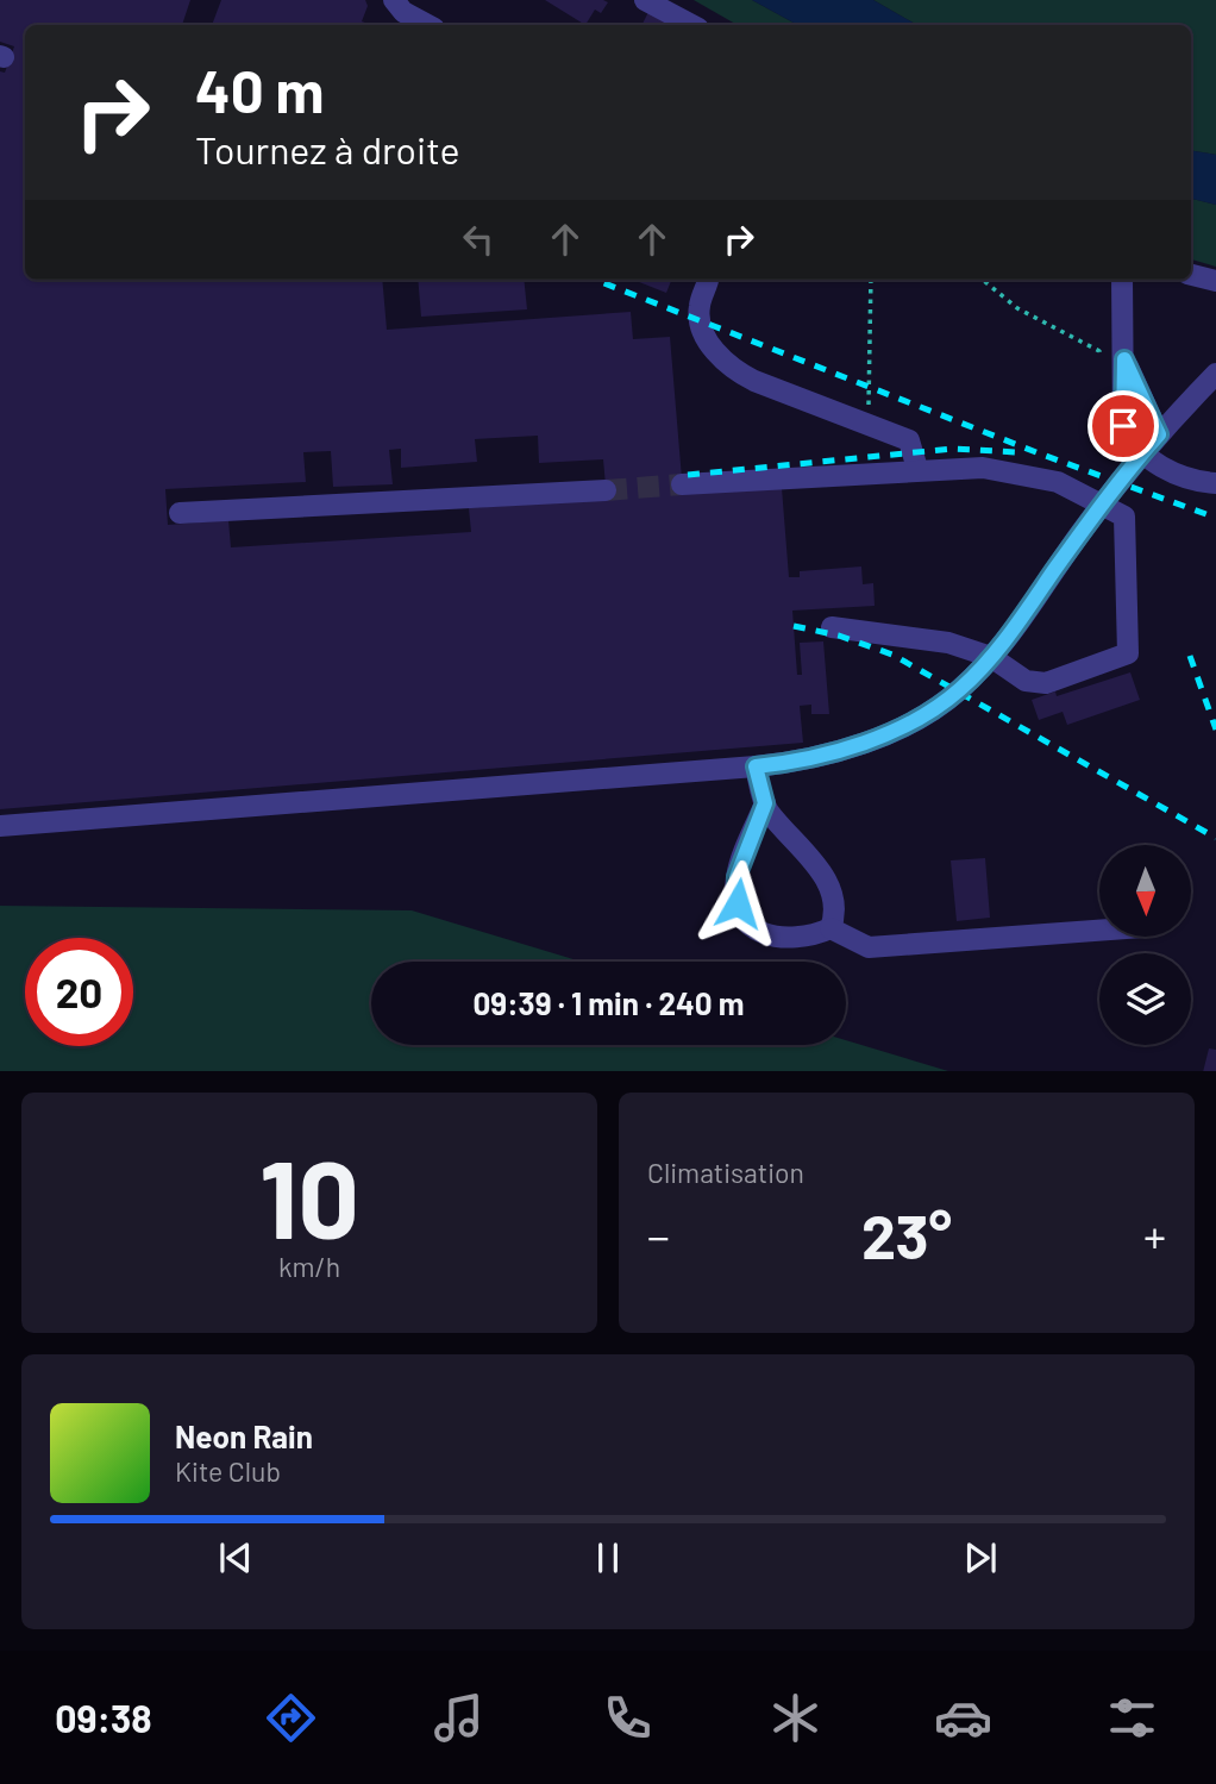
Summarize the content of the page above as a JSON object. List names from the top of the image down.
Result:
{
  "north": "bottom",
  "page": {
    "turn": ["40 m", "Tournez à droite"],
    "limit": "20",
    "trip": "09:39 · 1 min · 240 m",
    "tile": [
      ["10", "km/h"],
      "Climatisation"
    ],
    "heat": ["−", "23°", "+"],
    "song": ["Neon Rain", "Kite Club"],
    "tabs": "09:38"
  }
}
